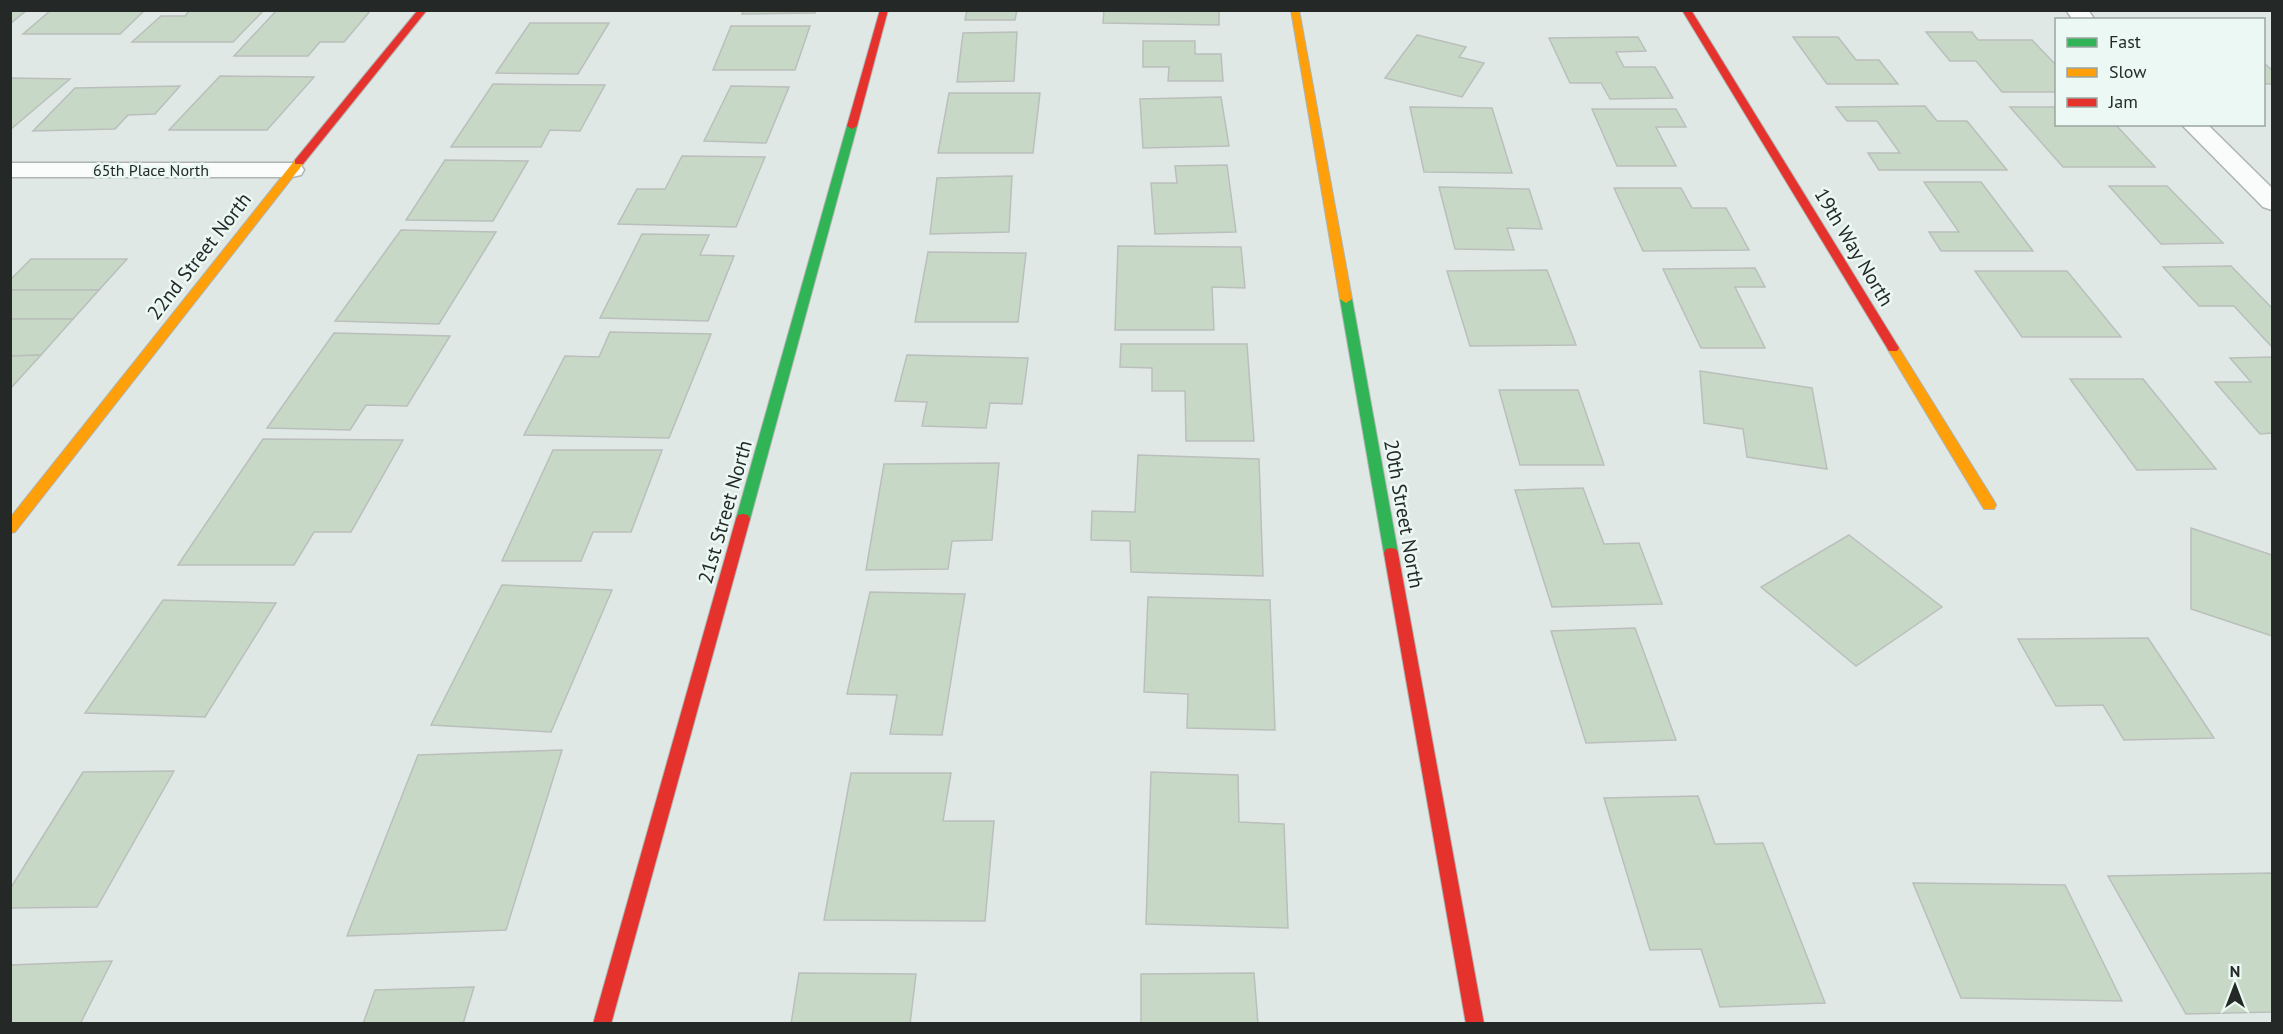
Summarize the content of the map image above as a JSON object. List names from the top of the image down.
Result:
{
  "streets": {
    "street": [
      "65th Place North",
      "19th Way North",
      "22nd Street North",
      "21st Street North",
      "20th Street North"
    ]
  },
  "crossings": [
    ["65th Place North", "22nd Street North"]
  ],
  "legend": ["Fast", "Slow", "Jam"],
  "north": "top"
}
